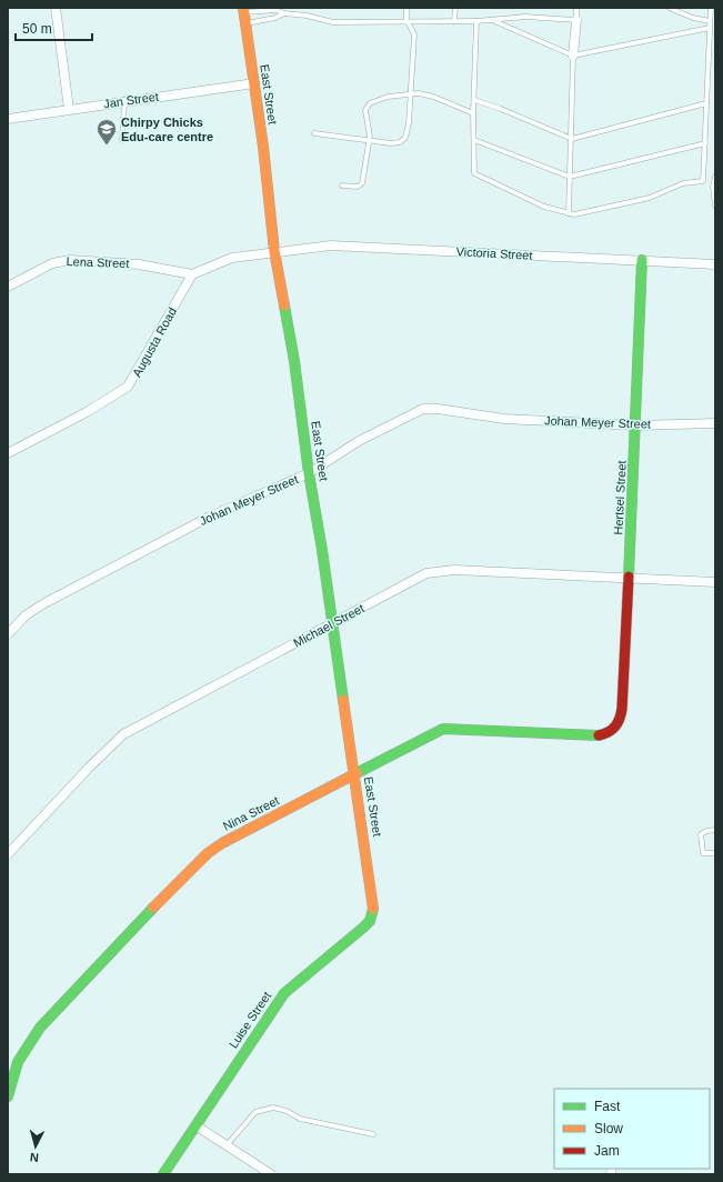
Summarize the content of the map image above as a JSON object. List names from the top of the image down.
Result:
{
  "streets": {
    "street": [
      "East Street",
      "Jan Street",
      "Victoria Street",
      "Lena Street",
      "Augusta Road",
      "Johan Meyer Street",
      "Hertsel Street",
      "Michael Street",
      "Nina Street",
      "Luise Street"
    ]
  },
  "crossings": [
    ["East Street", "Jan Street"],
    ["East Street", "Victoria Street"],
    ["East Street", "Johan Meyer Street"],
    ["East Street", "Michael Street"],
    ["East Street", "Nina Street"],
    ["East Street", "Luise Street"],
    ["Victoria Street", "Hertsel Street"],
    ["Lena Street", "Augusta Road"],
    ["Johan Meyer Street", "Hertsel Street"],
    ["Hertsel Street", "Michael Street"],
    ["Hertsel Street", "Nina Street"]
  ],
  "places": {
    "school or university": ["Chirpy Chicks Edu-care centre"]
  },
  "legend": ["Fast", "Slow", "Jam"],
  "scale_bar": "50 m",
  "north": "bottom"
}
